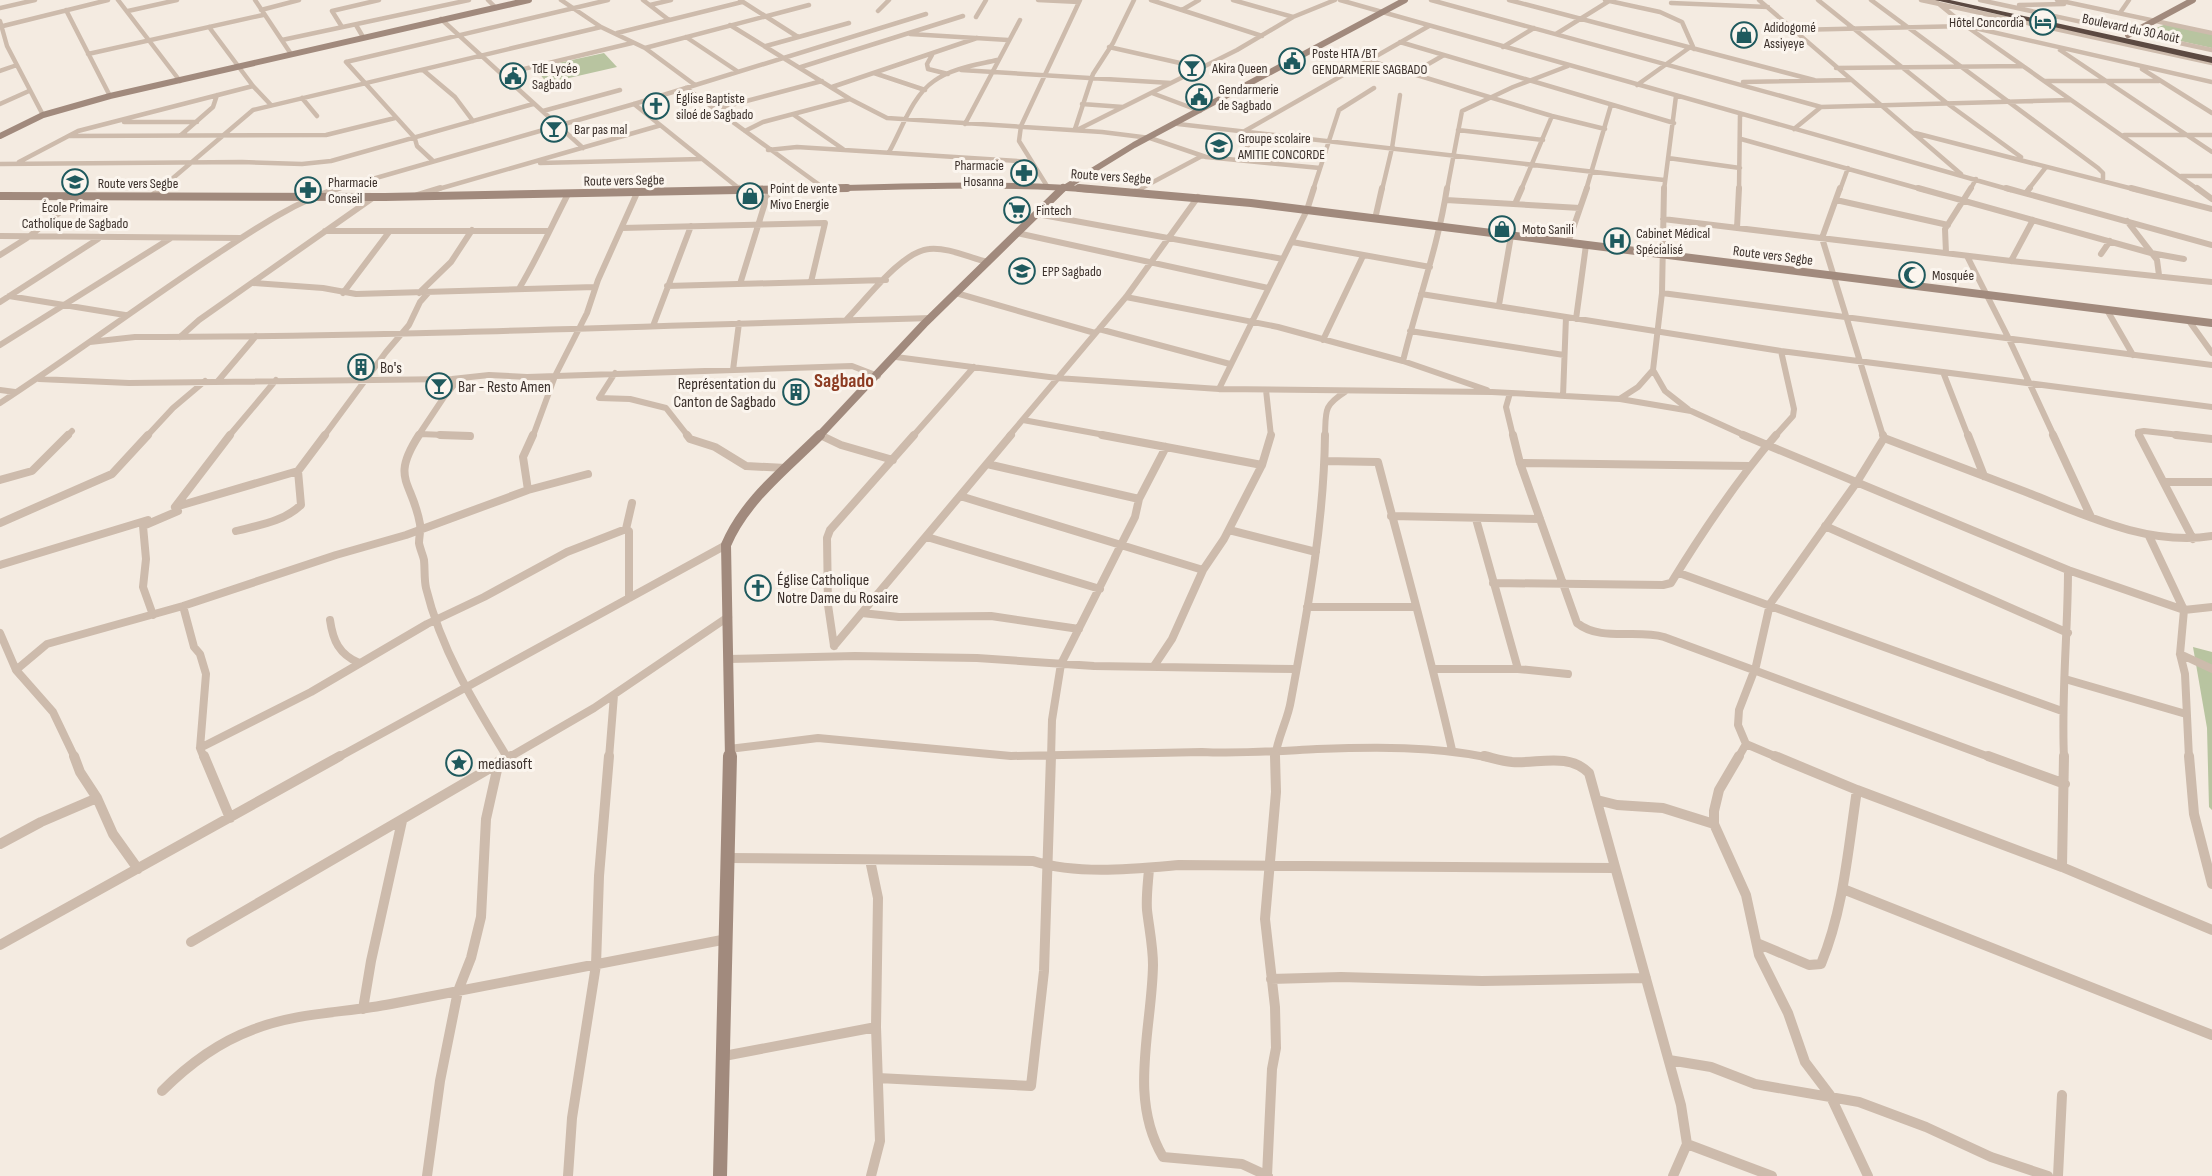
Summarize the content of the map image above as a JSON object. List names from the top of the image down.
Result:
{
  "streets": {
    "highway": ["Boulevard du 30 Août"],
    "street": ["Route vers Segbe"]
  },
  "districts": ["Sagbado"],
  "places": {
    "hotel": ["Hôtel Concordia"],
    "shop": ["Adidogomé Assiyeye", "Point de vente Mivo Energie", "Moto Sanili"],
    "public building": ["Poste HTA /BT GENDARMERIE SAGBADO", "TdE Lycée Sagbado", "Gendarmerie de Sagbado"],
    "bar": ["Akira Queen", "Bar pas mal", "Bar - Resto Amen"],
    "church": ["Église Baptiste siloé de Sagbado", "Église Catholique Notre Dame du Rosaire"],
    "school or university": ["Groupe scolaire AMITIE CONCORDE", "École Primaire Catholique de Sagbado", "EPP Sagbado"],
    "pharmacy": ["Pharmacie Hosanna", "Pharmacie Conseil"],
    "supermarket": ["Fintech"],
    "hospital": ["Cabinet Médical Spécialisé"],
    "mosque": ["Mosquée"],
    "building": ["Bo's", "Représentation du Canton de Sagbado"],
    "place": ["mediasoft"]
  }
}
